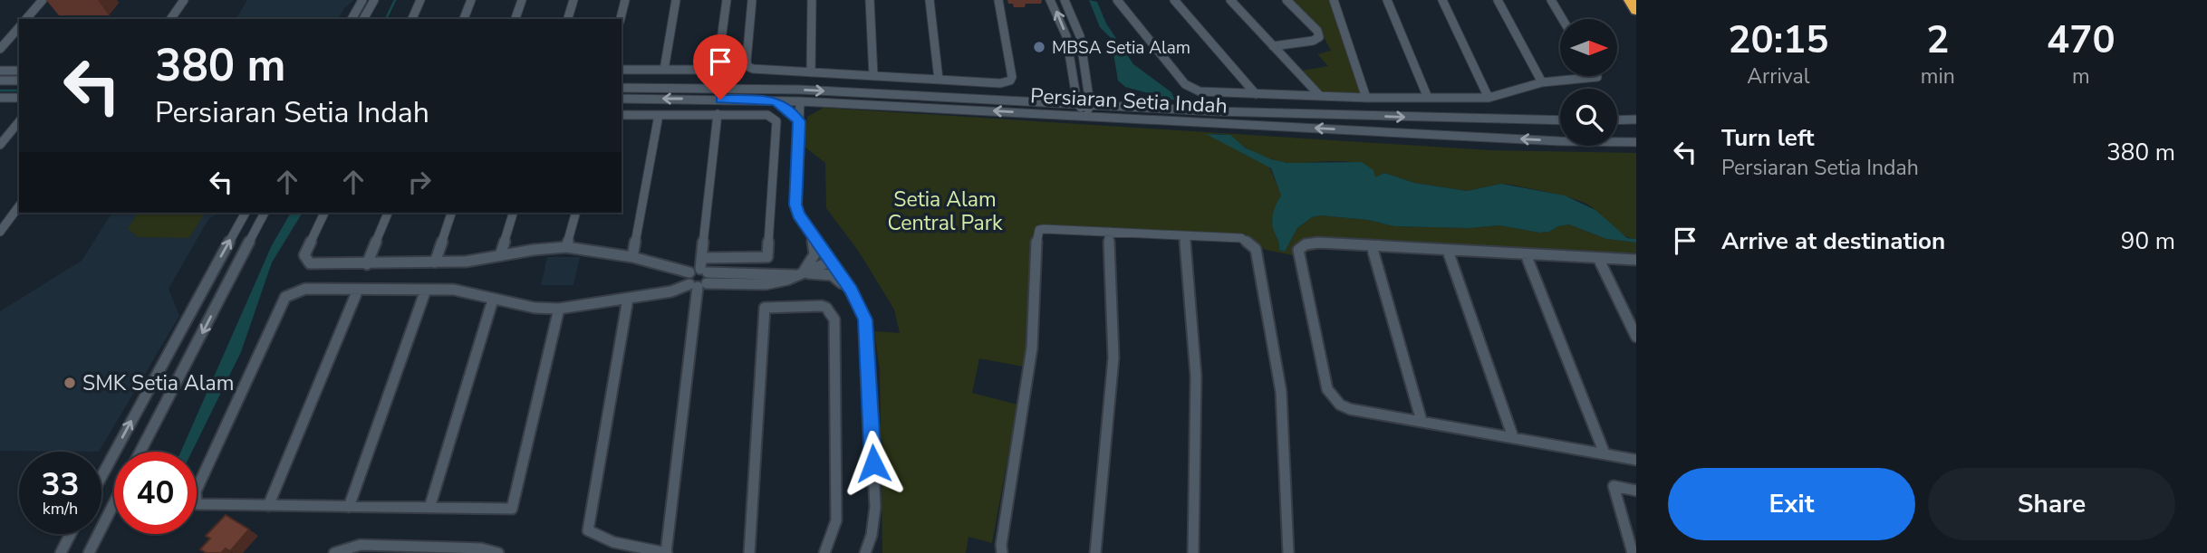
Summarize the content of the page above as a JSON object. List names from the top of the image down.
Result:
{
  "streets": {
    "street": ["Persiaran Setia Indah"]
  },
  "parks": ["Setia Alam Central Park"],
  "places": ["MBSA Setia Alam", "SMK Setia Alam"],
  "north": "right",
  "page": {
    "eta": [
      "20:15",
      "Arrival",
      "2",
      "min",
      "470",
      "m"
    ],
    "turn": ["380 m", "Persiaran Setia Indah"],
    "list": [
      {
        "name": "Turn left",
        "note": "Persiaran Setia Indah",
        "value": "380 m"
      },
      {
        "name": "Arrive at destination",
        "value": "90 m"
      }
    ],
    "speed": "33 km/h",
    "limit": "40",
    "buttons": ["Exit", "Share"]
  }
}
